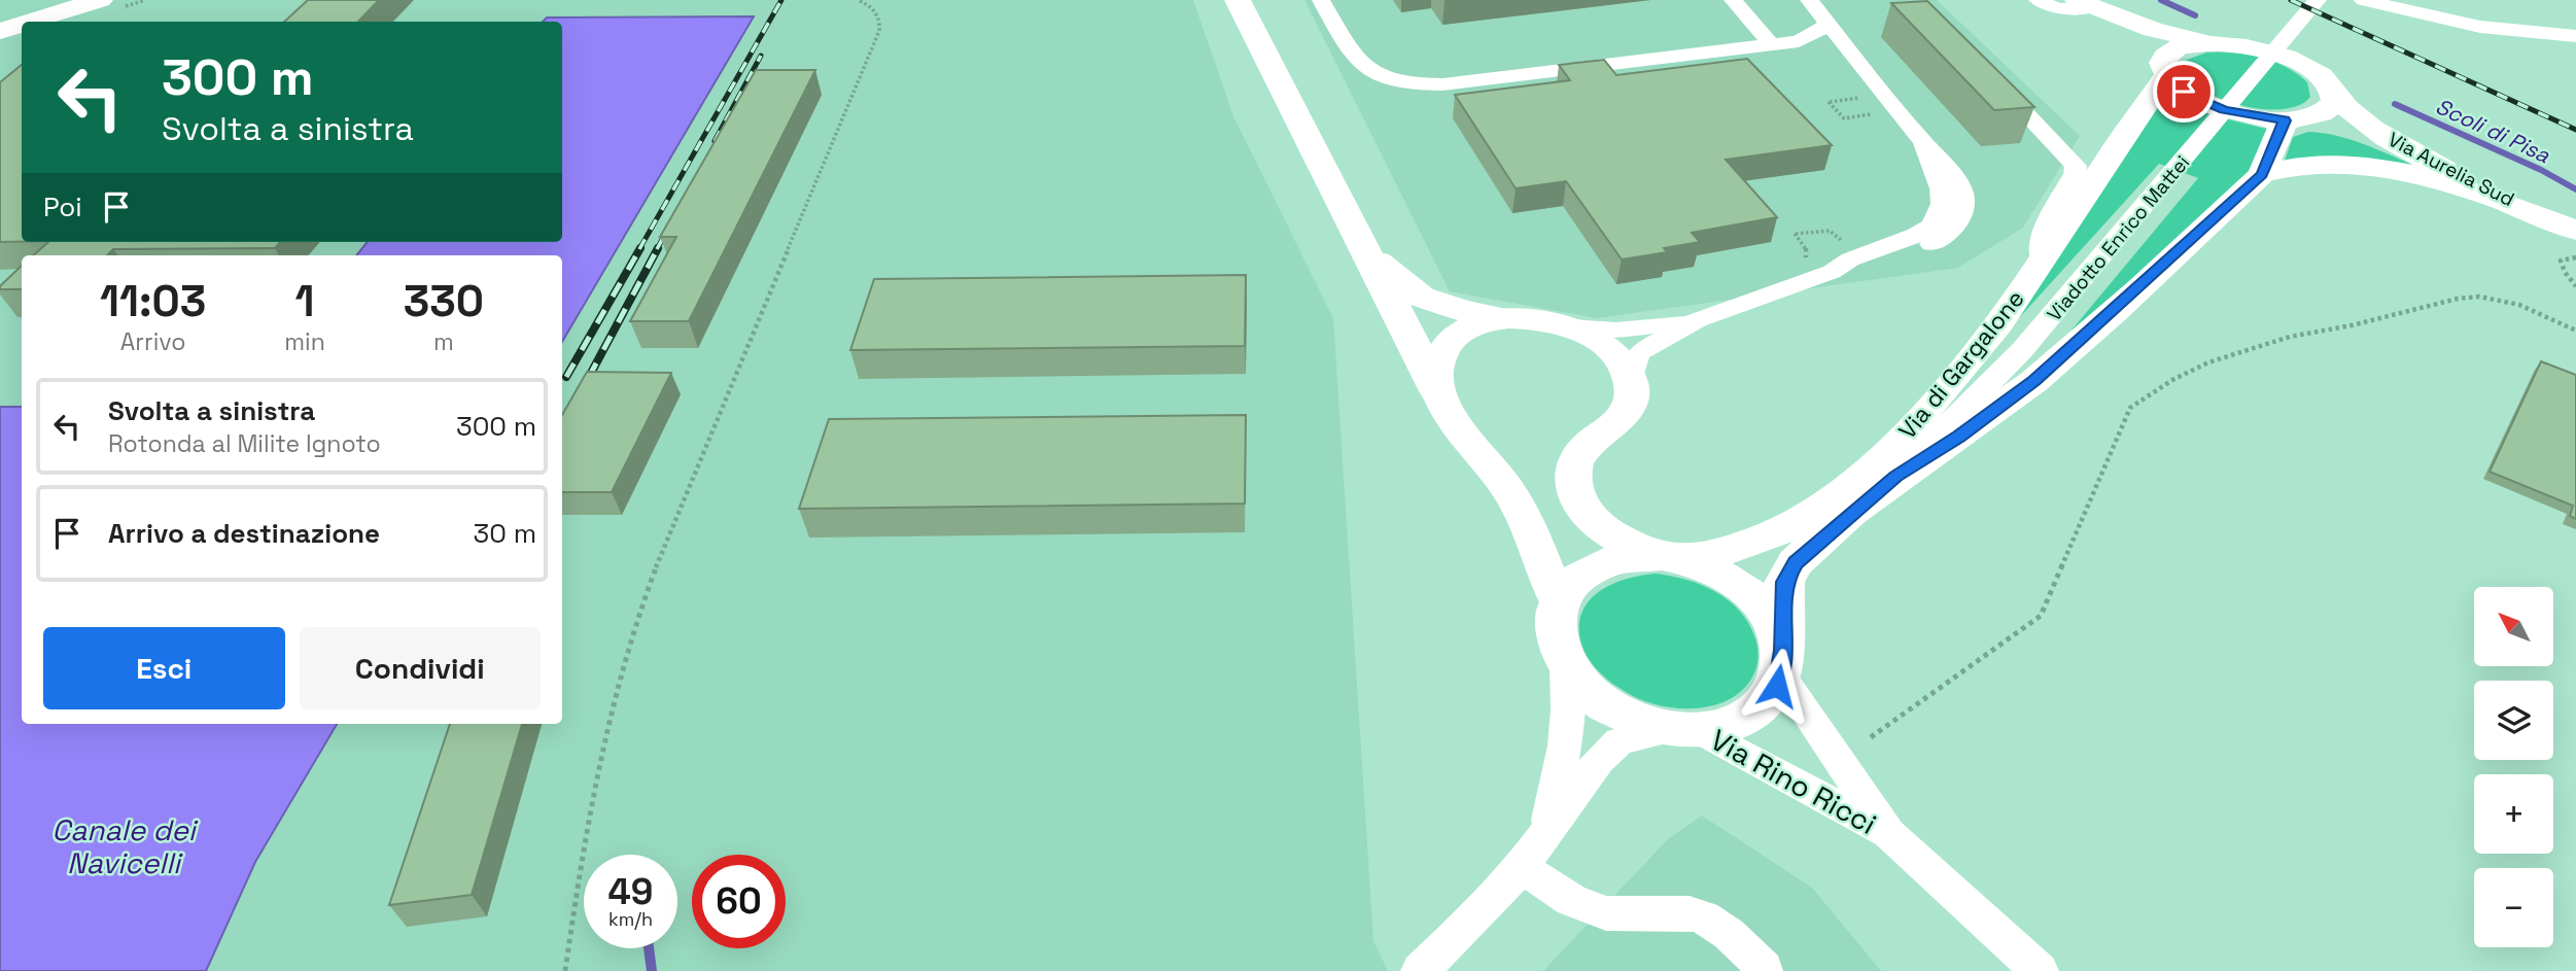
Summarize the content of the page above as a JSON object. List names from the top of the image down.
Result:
{
  "streets": {
    "main road": ["Via Aurelia Sud", "Via di Gargalone"],
    "street": ["Viadotto Enrico Mattei", "Via Rino Ricci"]
  },
  "crossings": [
    ["Viadotto Enrico Mattei", "Via di Gargalone"],
    ["Via di Gargalone", "Via Rino Ricci"]
  ],
  "water": ["Scoli di Pisa", "Canale dei Navicelli"],
  "north": "top left",
  "page": {
    "turn": ["300 m", "Svolta a sinistra"],
    "then": "Poi",
    "eta": [
      "11:03",
      "Arrivo",
      "1",
      "min",
      "330",
      "m"
    ],
    "list": [
      {
        "name": "Svolta a sinistra",
        "note": "Rotonda al Milite Ignoto",
        "value": "300 m"
      },
      {
        "name": "Arrivo a destinazione",
        "value": "30 m"
      }
    ],
    "map_buttons": ["+", "−"],
    "buttons": ["Esci", "Condividi"],
    "speed": "49 km/h",
    "limit": "60"
  }
}
